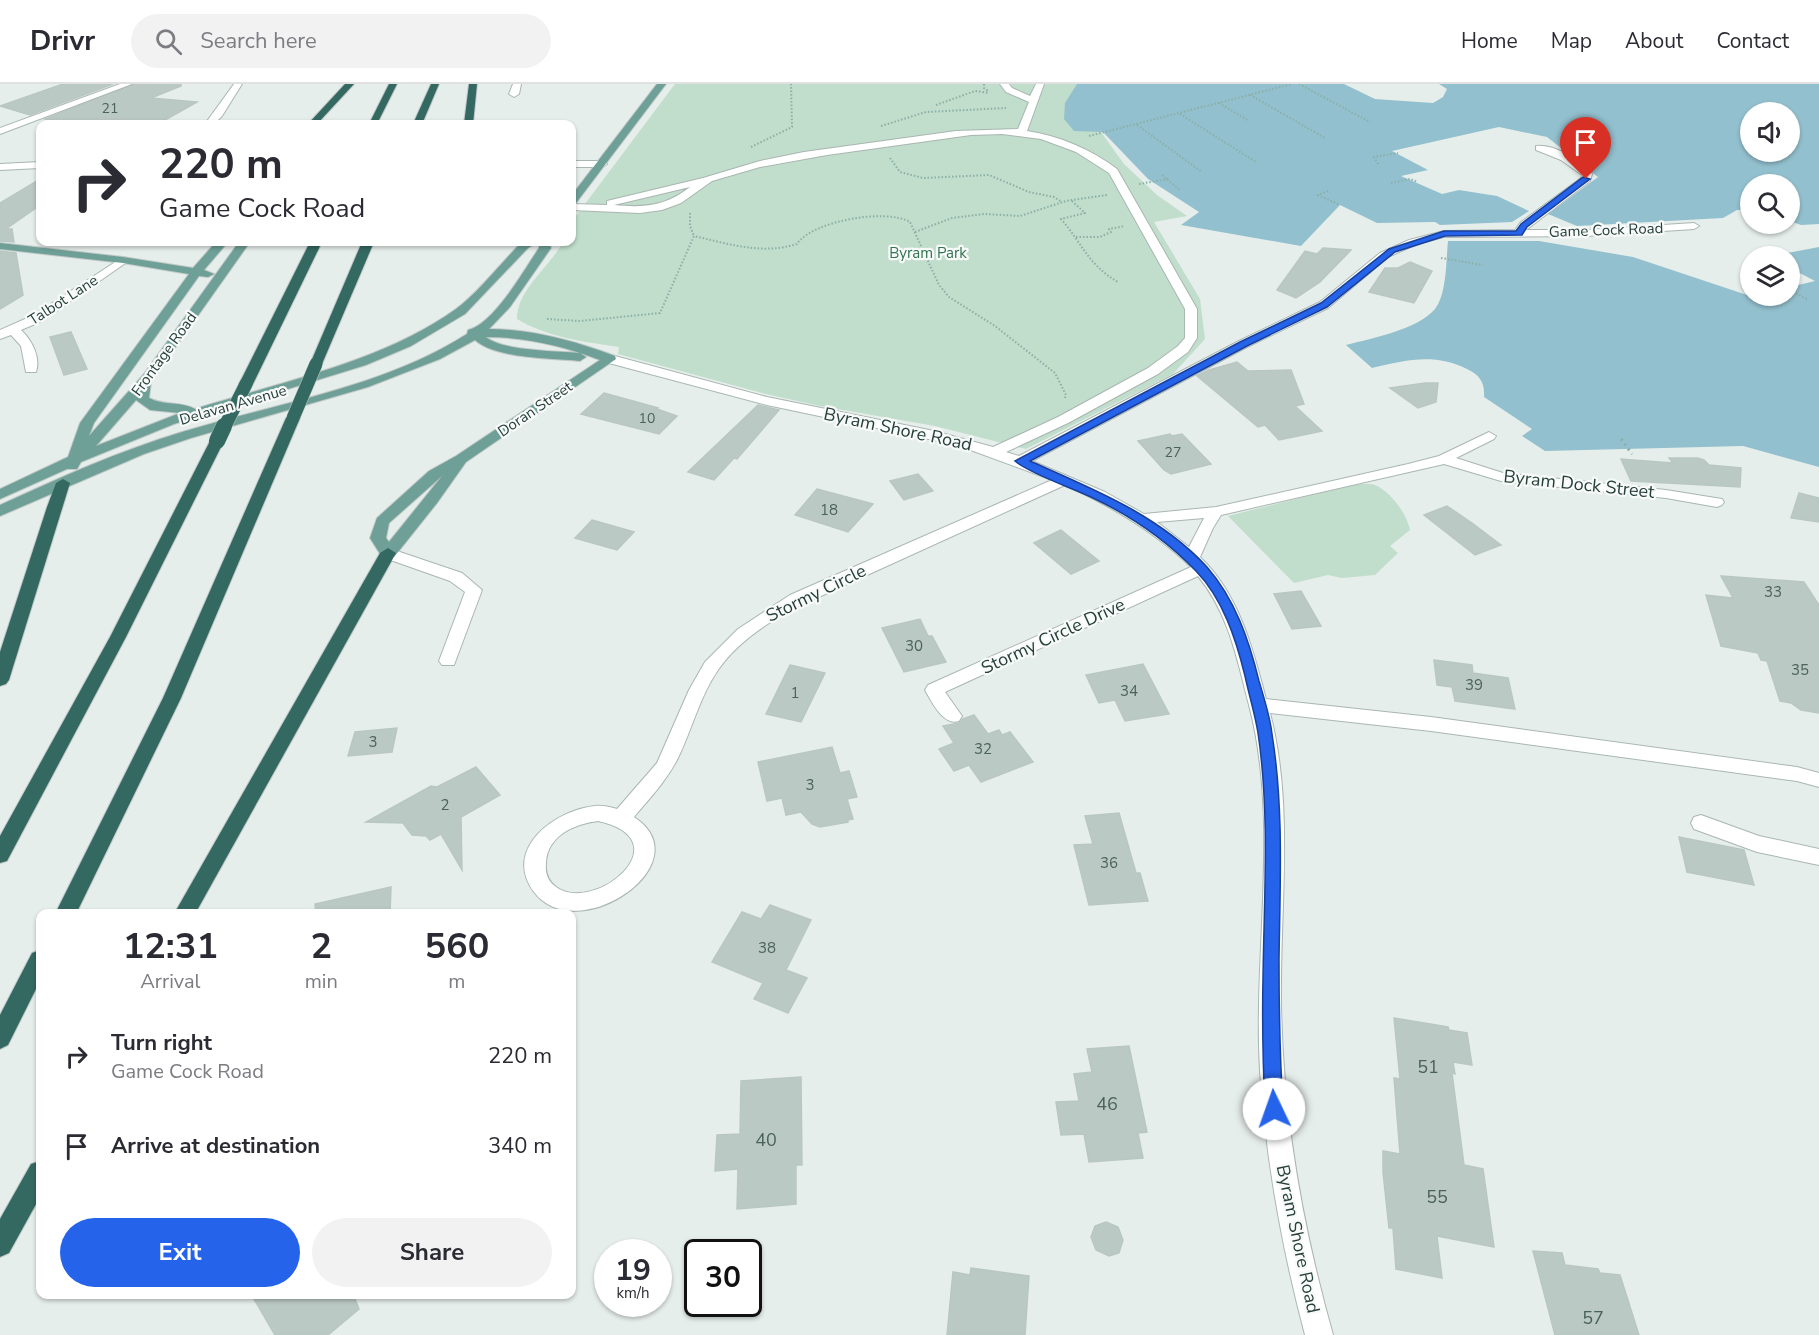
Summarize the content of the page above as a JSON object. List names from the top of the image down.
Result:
{
  "streets": {
    "main road": [
      "Frontage Road",
      "Delavan Avenue",
      "Doran Street",
      "Byram Shore Road"
    ],
    "street": [
      "Game Cock Road",
      "Talbot Lane",
      "Byram Dock Street",
      "Stormy Circle",
      "Stormy Circle Drive"
    ]
  },
  "crossings": [
    ["Game Cock Road", "Byram Shore Road"],
    ["Frontage Road", "Delavan Avenue"],
    ["Delavan Avenue", "Byram Shore Road"],
    ["Doran Street", "Byram Shore Road"],
    ["Byram Shore Road", "Stormy Circle"],
    ["Byram Shore Road", "Stormy Circle Drive"]
  ],
  "parks": ["Byram Park"],
  "house_numbers": [
    "21",
    "10",
    "27",
    "18",
    "33",
    "30",
    "35",
    "39",
    "34",
    "1",
    "3",
    "32",
    "3",
    "2",
    "36",
    "38",
    "51",
    "46",
    "40",
    "55",
    "57"
  ],
  "page": {
    "header": "Drivr",
    "search": "Search here",
    "nav": [
      "Home",
      "Map",
      "About",
      "Contact"
    ],
    "turn": ["220 m", "Game Cock Road"],
    "eta": [
      "12:31",
      "Arrival",
      "2",
      "min",
      "560",
      "m"
    ],
    "list": [
      {
        "name": "Turn right",
        "note": "Game Cock Road",
        "value": "220 m"
      },
      {
        "name": "Arrive at destination",
        "value": "340 m"
      }
    ],
    "buttons": ["Exit", "Share"],
    "speed": "19 km/h",
    "limit": "30"
  }
}
